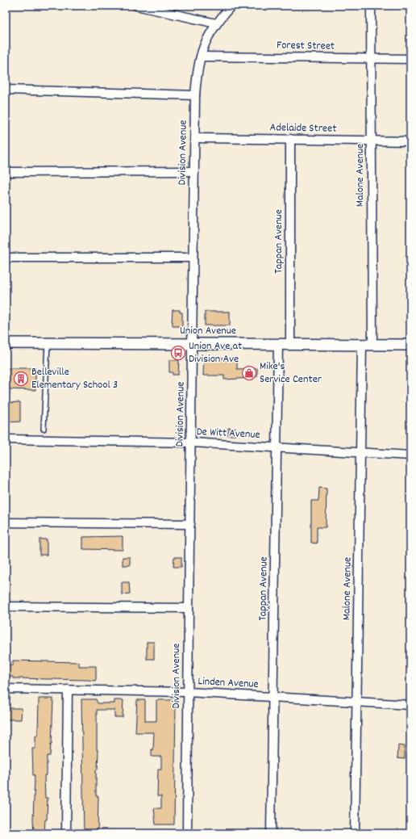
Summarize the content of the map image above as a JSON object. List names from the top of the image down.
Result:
{
  "streets": {
    "street": [
      "Forest Street",
      "Adelaide Street",
      "Division Avenue",
      "Malone Avenue",
      "Tappan Avenue",
      "Union Avenue",
      "De Witt Avenue",
      "Linden Avenue"
    ]
  },
  "crossings": [
    ["Forest Street", "Division Avenue"],
    ["Forest Street", "Malone Avenue"],
    ["Adelaide Street", "Division Avenue"],
    ["Adelaide Street", "Malone Avenue"],
    ["Adelaide Street", "Tappan Avenue"],
    ["Division Avenue", "Union Avenue"],
    ["Division Avenue", "De Witt Avenue"],
    ["Division Avenue", "Linden Avenue"],
    ["Malone Avenue", "Union Avenue"],
    ["Malone Avenue", "De Witt Avenue"],
    ["Malone Avenue", "Linden Avenue"],
    ["Tappan Avenue", "Union Avenue"],
    ["Tappan Avenue", "De Witt Avenue"],
    ["Tappan Avenue", "Linden Avenue"]
  ],
  "places": {
    "bus stop": ["Union Ave at Division Ave"],
    "shop": ["Mike's Service Center"],
    "building": ["Belleville Elementary School 3"]
  }
}
